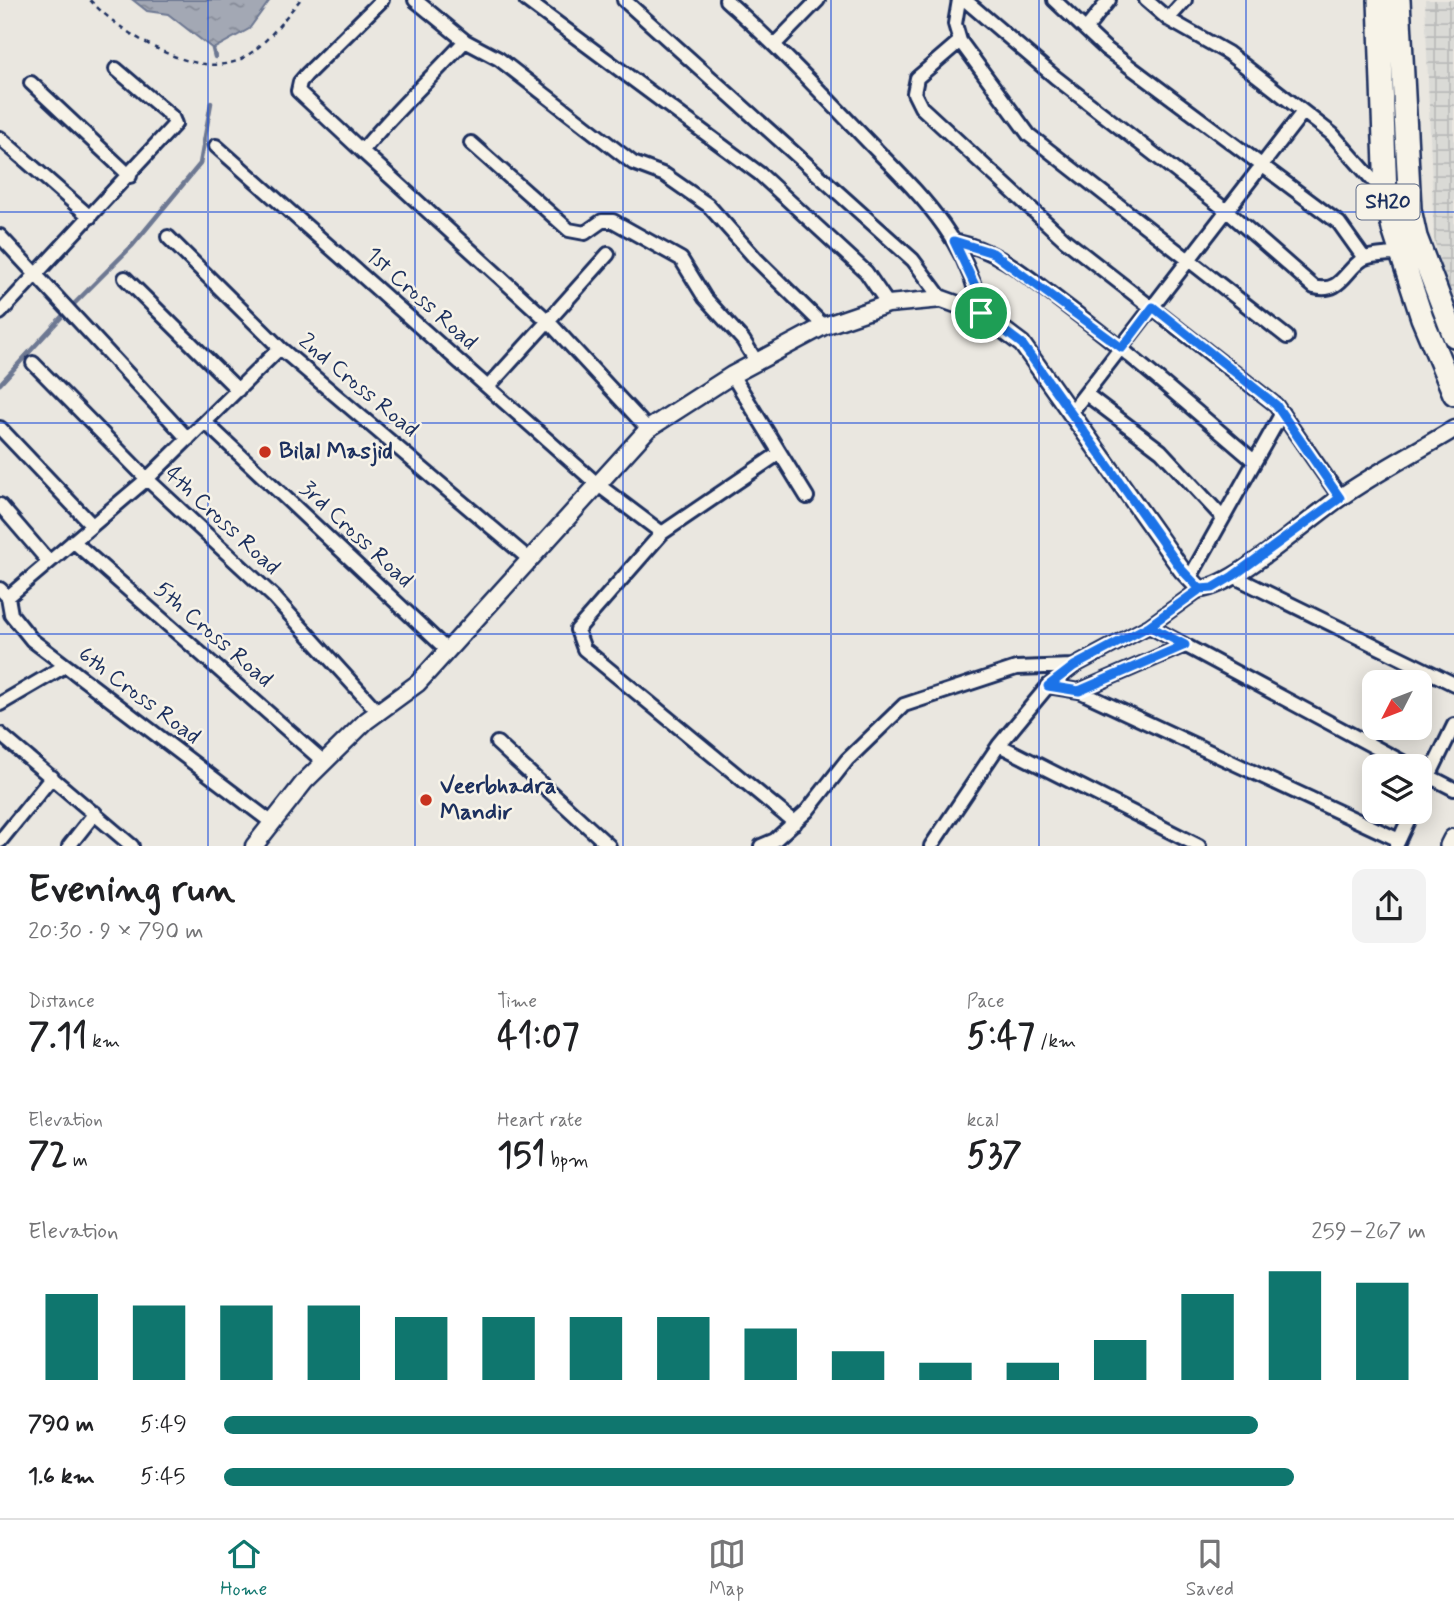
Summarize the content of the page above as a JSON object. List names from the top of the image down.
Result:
{
  "streets": {
    "main road": ["SH20"],
    "street": [
      "1st Cross Road",
      "2nd Cross Road",
      "4th Cross Road",
      "3rd Cross Road",
      "5th Cross Road",
      "6th Cross Road"
    ]
  },
  "places": ["Bilal Masjid", "Veerbhadra Mandir"],
  "north": "bottom left",
  "page": {
    "heading": ["Evening run", "20:30 · 9 × 790 m"],
    "stats": [
      ["Distance", "7.11 km"],
      ["Time", "41:07"],
      ["Pace", "5:47 /km"],
      ["Elevation", "72 m"],
      ["Heart rate", "151 bpm"],
      ["kcal", "537"]
    ],
    "chart": ["Elevation", "259–267 m"],
    "list": [
      {
        "name": "790 m",
        "note": "5:49"
      },
      {
        "name": "1.6 km",
        "note": "5:45"
      }
    ],
    "tabs": ["Home", "Map", "Saved"]
  }
}
